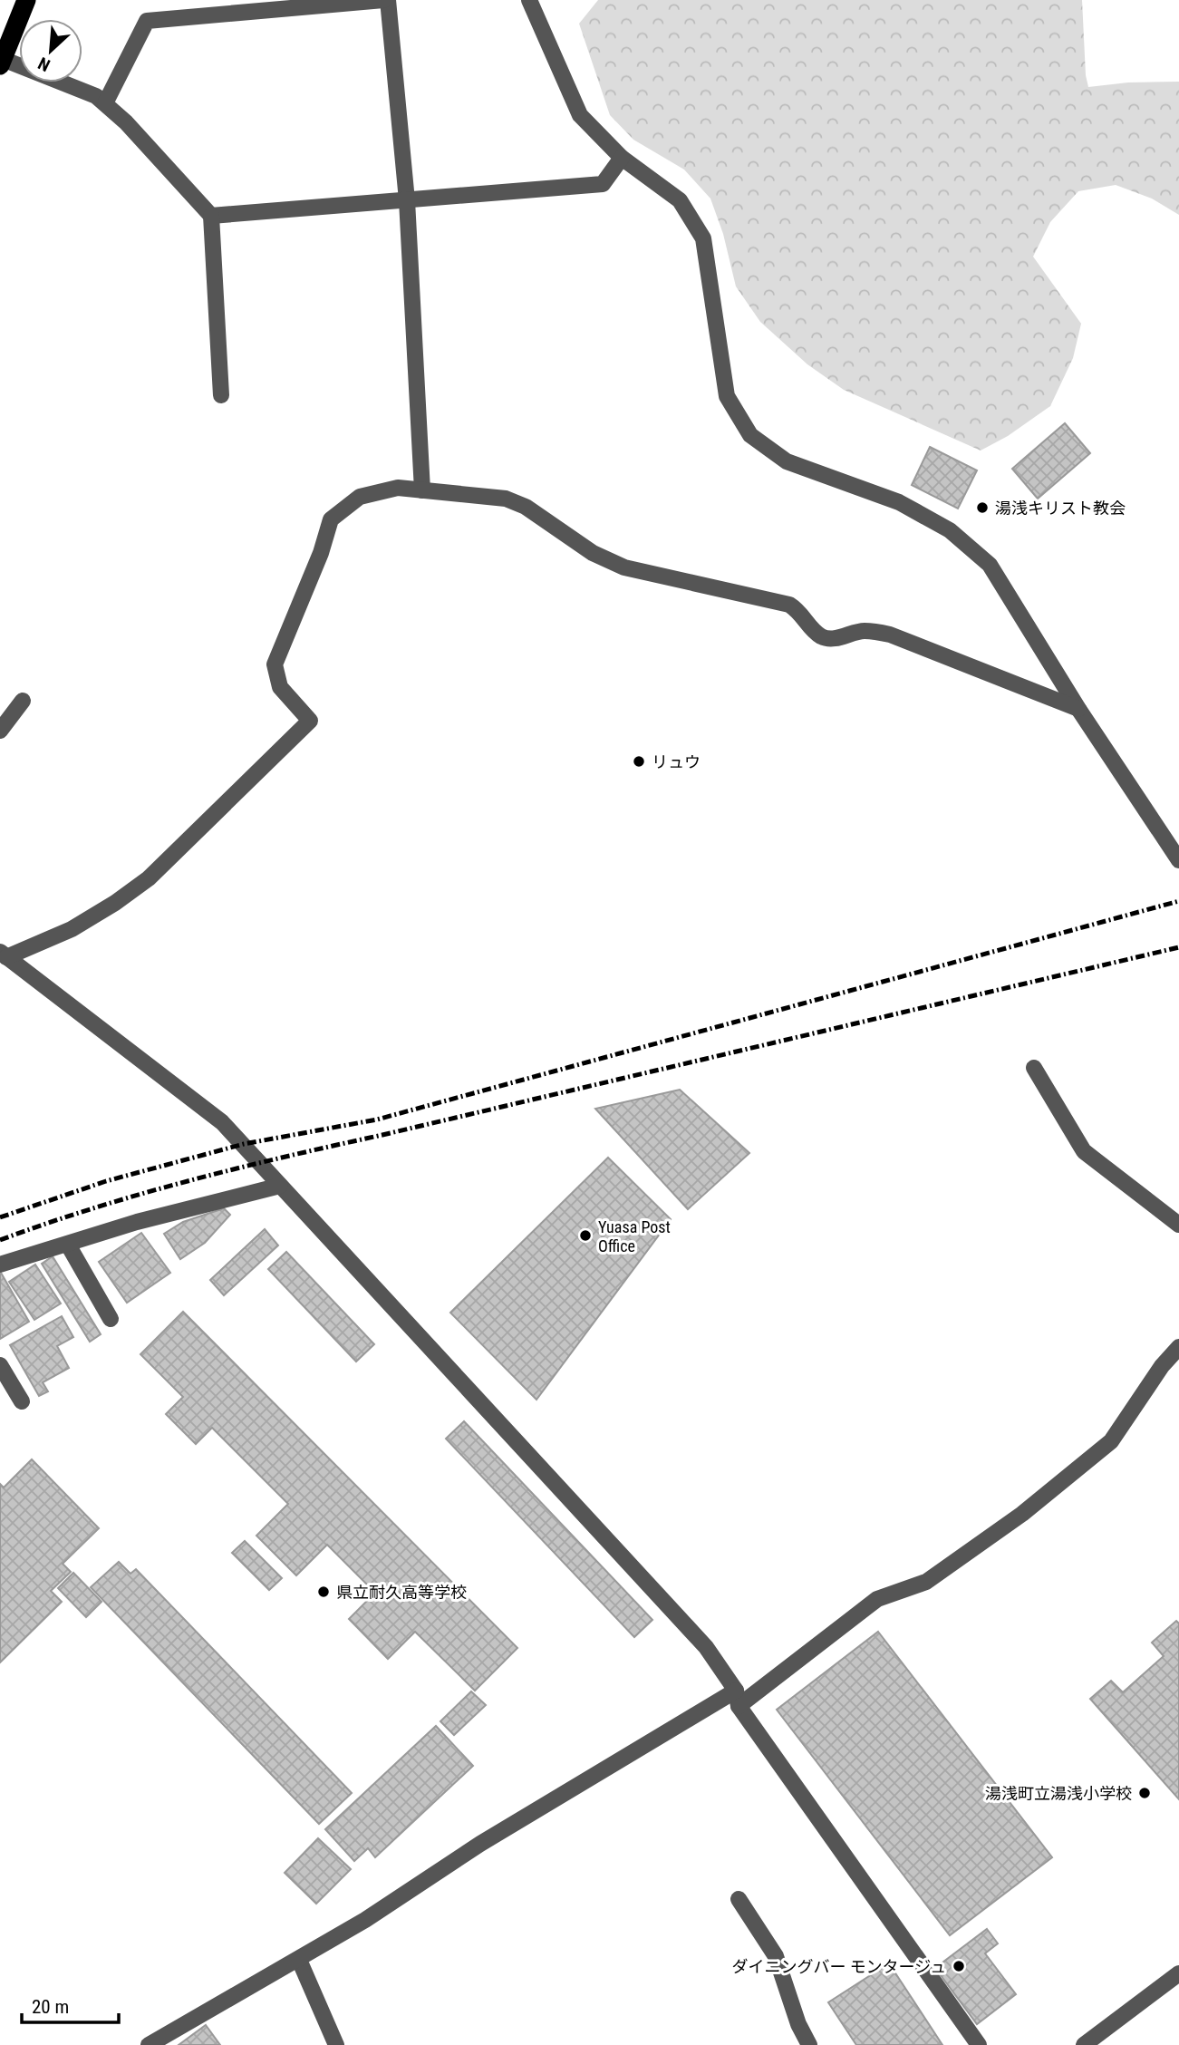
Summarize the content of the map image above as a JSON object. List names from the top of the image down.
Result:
{
  "places": [
    "湯浅キリスト教会",
    "リュウ",
    "Yuasa Post Office",
    "県立耐久高等学校",
    "湯浅町立湯浅小学校",
    "ダイニングバー モンタージュ"
  ],
  "scale_bar": "20 m",
  "north": "bottom left"
}
